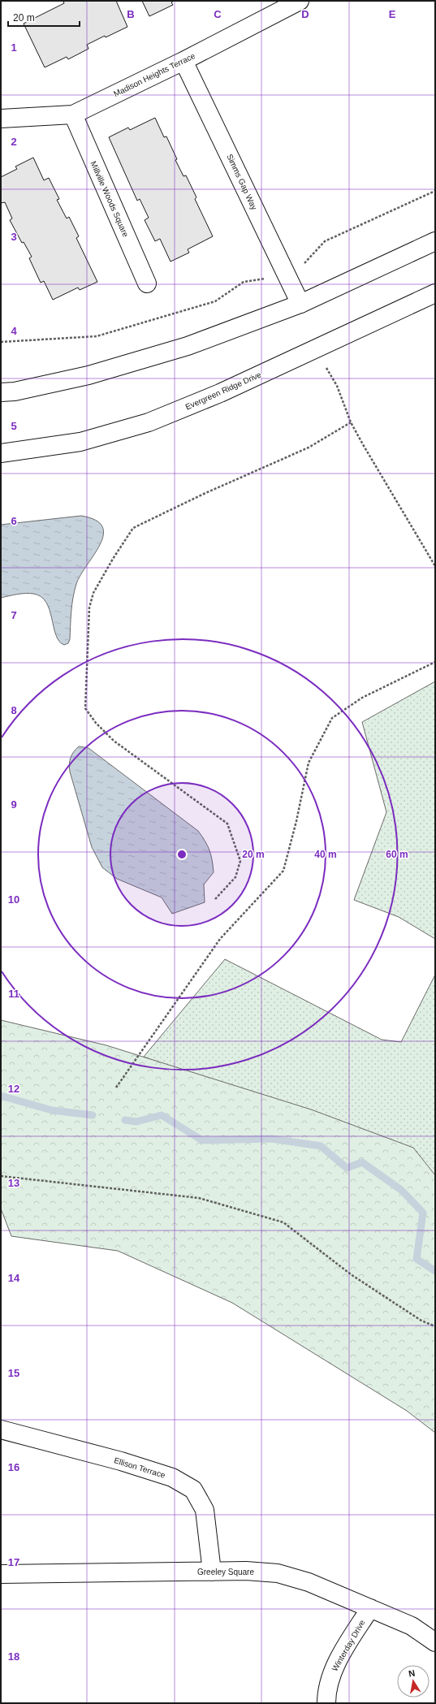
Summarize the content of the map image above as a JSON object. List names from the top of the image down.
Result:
{
  "streets": {
    "street": [
      "Madison Heights Terrace",
      "Simms Gap Way",
      "Millville Woods Square",
      "Evergreen Ridge Drive",
      "Ellison Terrace",
      "Greeley Square",
      "Winterday Drive"
    ]
  },
  "crossings": [
    ["Madison Heights Terrace", "Simms Gap Way"],
    ["Madison Heights Terrace", "Millville Woods Square"],
    ["Ellison Terrace", "Greeley Square"],
    ["Greeley Square", "Winterday Drive"]
  ],
  "scale_bar": "20 m",
  "north": "top",
  "grid": {
    "columns": [
      "B",
      "C",
      "D",
      "E"
    ],
    "rows": [
      "1",
      "2",
      "3",
      "4",
      "5",
      "6",
      "7",
      "8",
      "9",
      "10",
      "11",
      "12",
      "13",
      "14",
      "15",
      "16",
      "17",
      "18"
    ]
  },
  "rings": ["20 m", "40 m", "60 m"]
}
